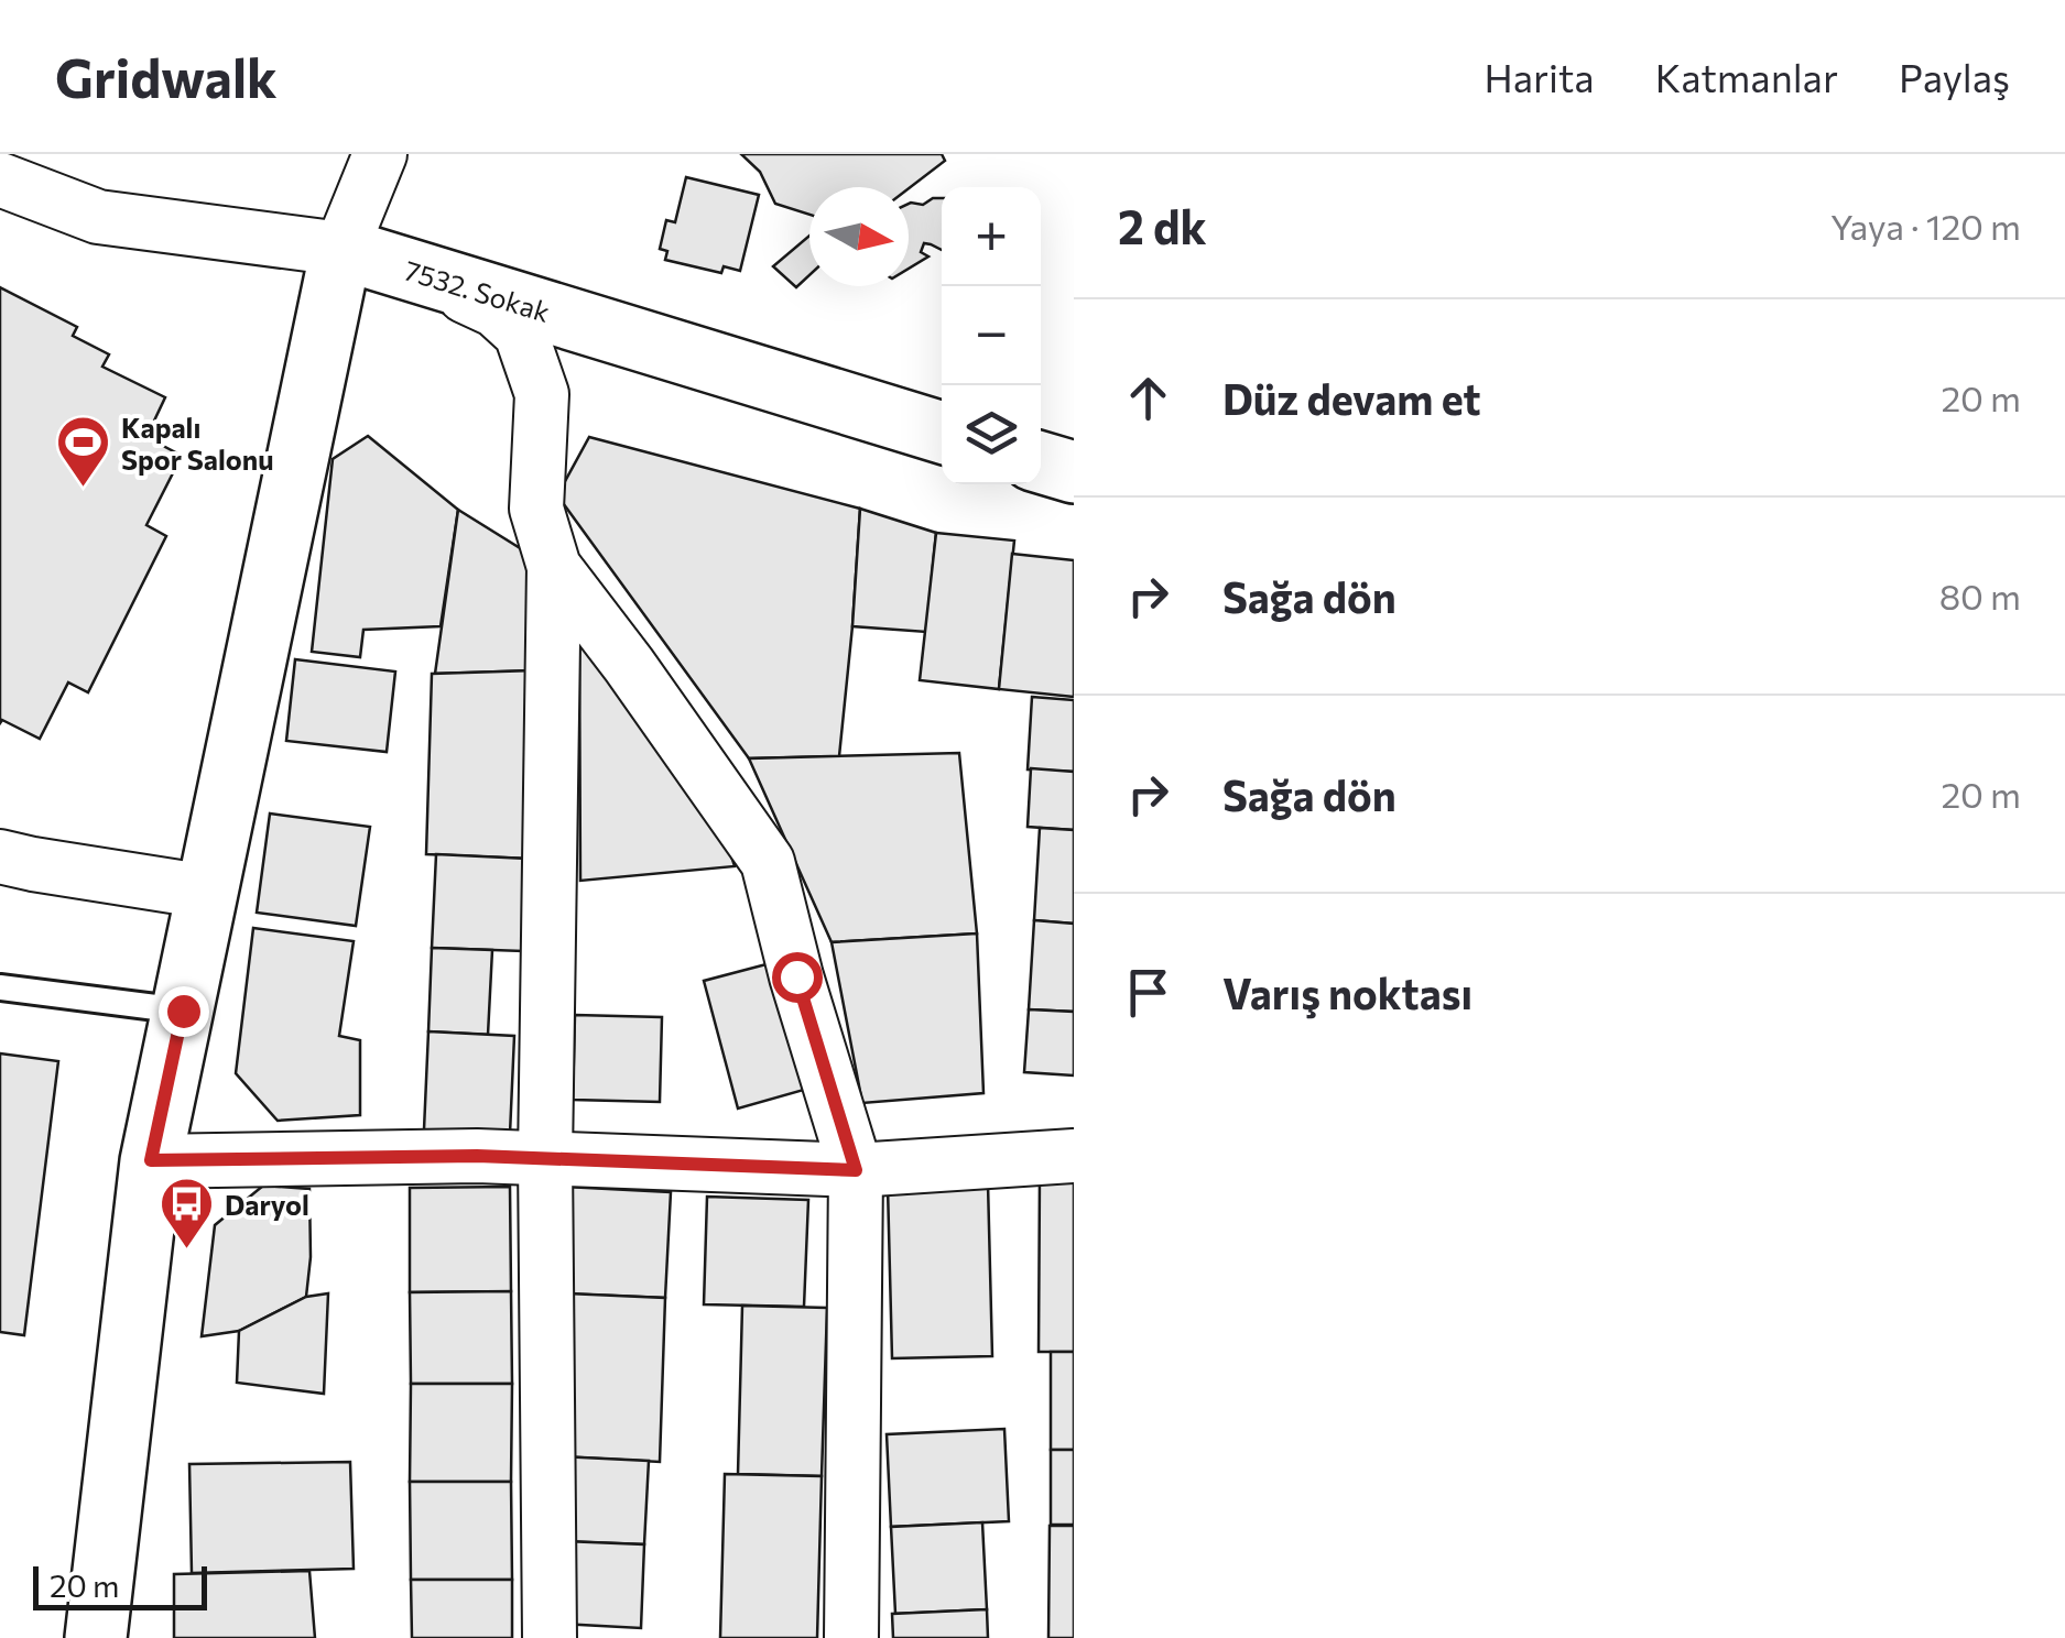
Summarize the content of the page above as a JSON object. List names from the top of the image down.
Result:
{
  "streets": {
    "street": ["7532. Sokak"]
  },
  "places": {
    "sports": ["Kapalı Spor Salonu"],
    "bus stop": ["Daryol"]
  },
  "scale_bar": "20 m",
  "north": "right",
  "page": {
    "header": "Gridwalk",
    "nav": ["Harita", "Katmanlar", "Paylaş"],
    "heading": ["2 dk", "Yaya · 120 m"],
    "map_buttons": ["+", "−"],
    "list": [
      ["Düz devam et", "20 m"],
      ["Sağa dön", "80 m"],
      ["Sağa dön", "20 m"],
      "Varış noktası"
    ],
    "scale": "20 m"
  }
}
